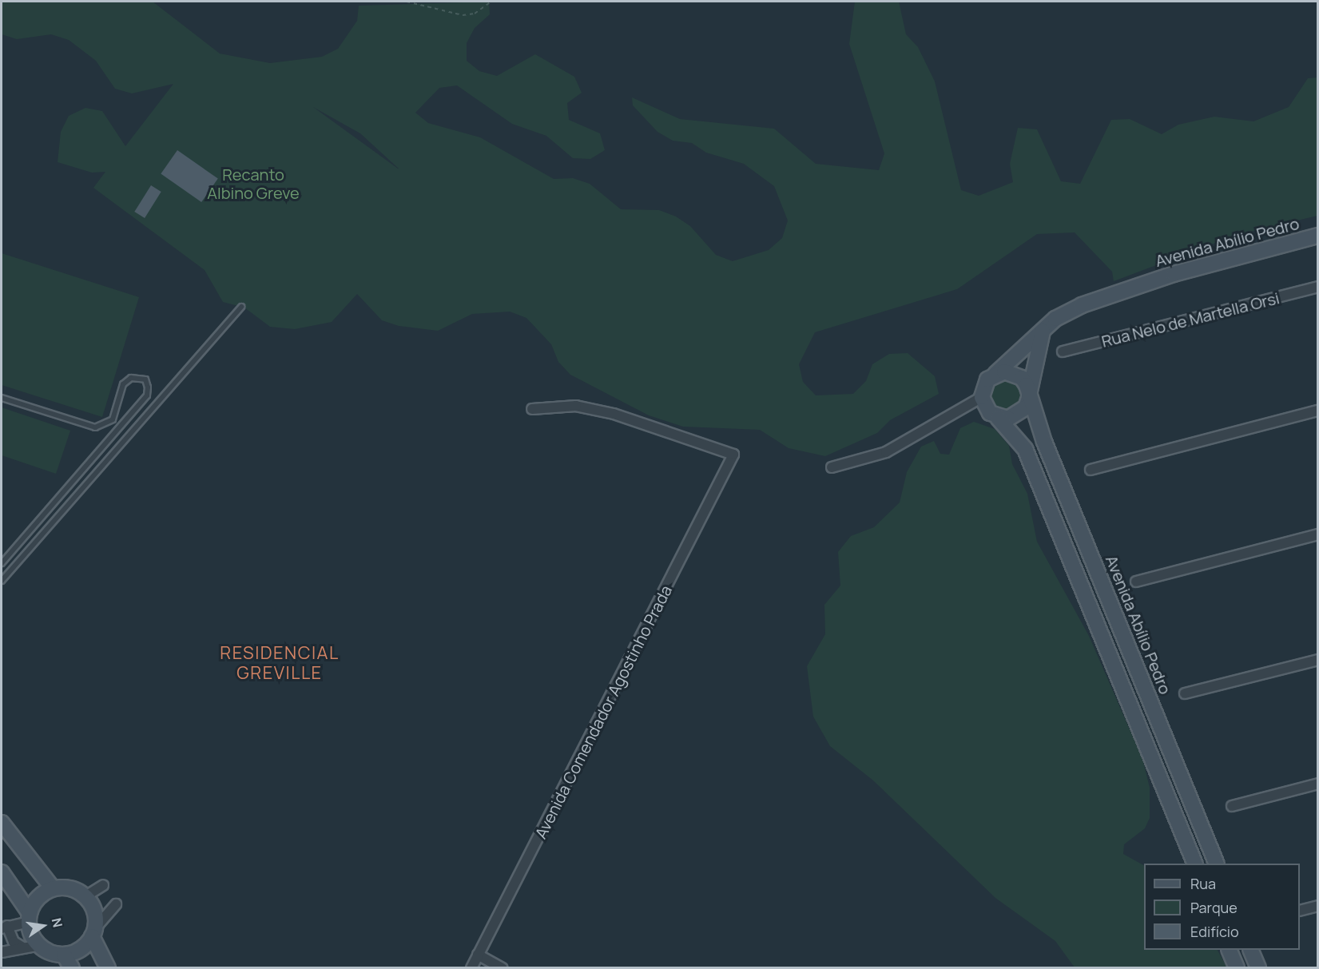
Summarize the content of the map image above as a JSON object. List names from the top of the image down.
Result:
{
  "streets": {
    "street": ["Avenida Abílio Pedro", "Rua Nelo de Martella Orsi", "Avenida Comendador Agostinho Prada"]
  },
  "districts": ["RESIDENCIAL GREVILLE"],
  "parks": ["Recanto Albino Greve"],
  "legend": ["Rua", "Parque", "Edifício"],
  "north": "right"
}
